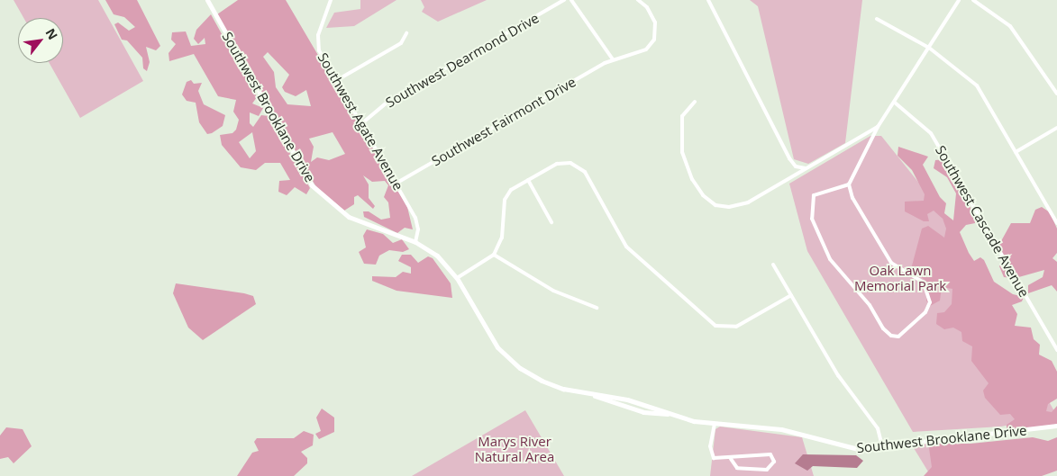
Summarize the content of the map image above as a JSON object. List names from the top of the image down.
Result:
{
  "streets": {
    "street": [
      "Southwest Dearmond Drive",
      "Southwest Brooklane Drive",
      "Southwest Agate Avenue",
      "Southwest Fairmont Drive",
      "Southwest Cascade Avenue"
    ]
  },
  "crossings": [
    ["Southwest Dearmond Drive", "Southwest Agate Avenue"],
    ["Southwest Brooklane Drive", "Southwest Agate Avenue"],
    ["Southwest Agate Avenue", "Southwest Fairmont Drive"]
  ],
  "parks": ["Oak Lawn Memorial Park", "Marys River Natural Area"],
  "north": "top right"
}
